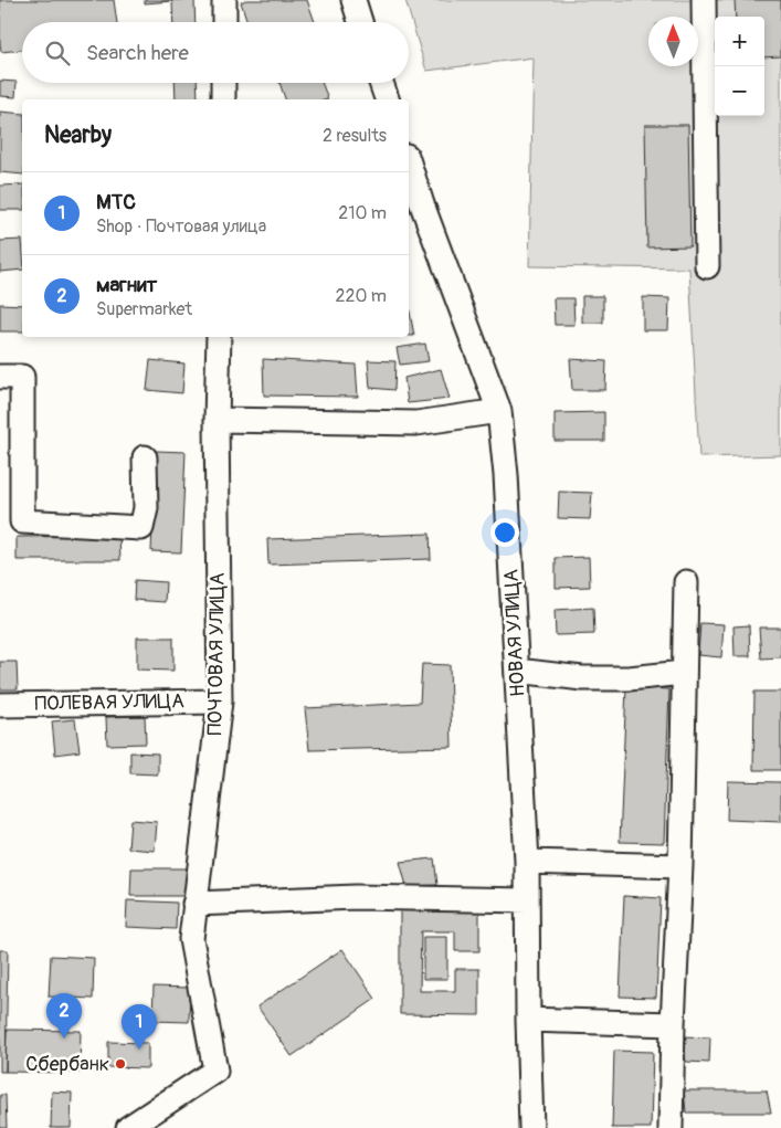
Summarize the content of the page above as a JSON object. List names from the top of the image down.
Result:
{
  "streets": {
    "street": ["НОВАЯ УЛИЦА", "ПОЧТОВАЯ УЛИЦА", "ПОЛЕВАЯ УЛИЦА"]
  },
  "crossings": [
    ["ПОЧТОВАЯ УЛИЦА", "ПОЛЕВАЯ УЛИЦА"]
  ],
  "places": ["Сбербанк"],
  "north": "top",
  "page": {
    "map_buttons": ["+", "−"],
    "search": "Search here",
    "heading": ["Nearby", "2 results"],
    "list": [
      {
        "mark": "1",
        "name": "МТС",
        "note": "Shop · Почтовая улица",
        "value": "210 m"
      },
      {
        "mark": "2",
        "name": "магнит",
        "note": "Supermarket",
        "value": "220 m"
      }
    ],
    "pins": ["2", "1"]
  }
}
